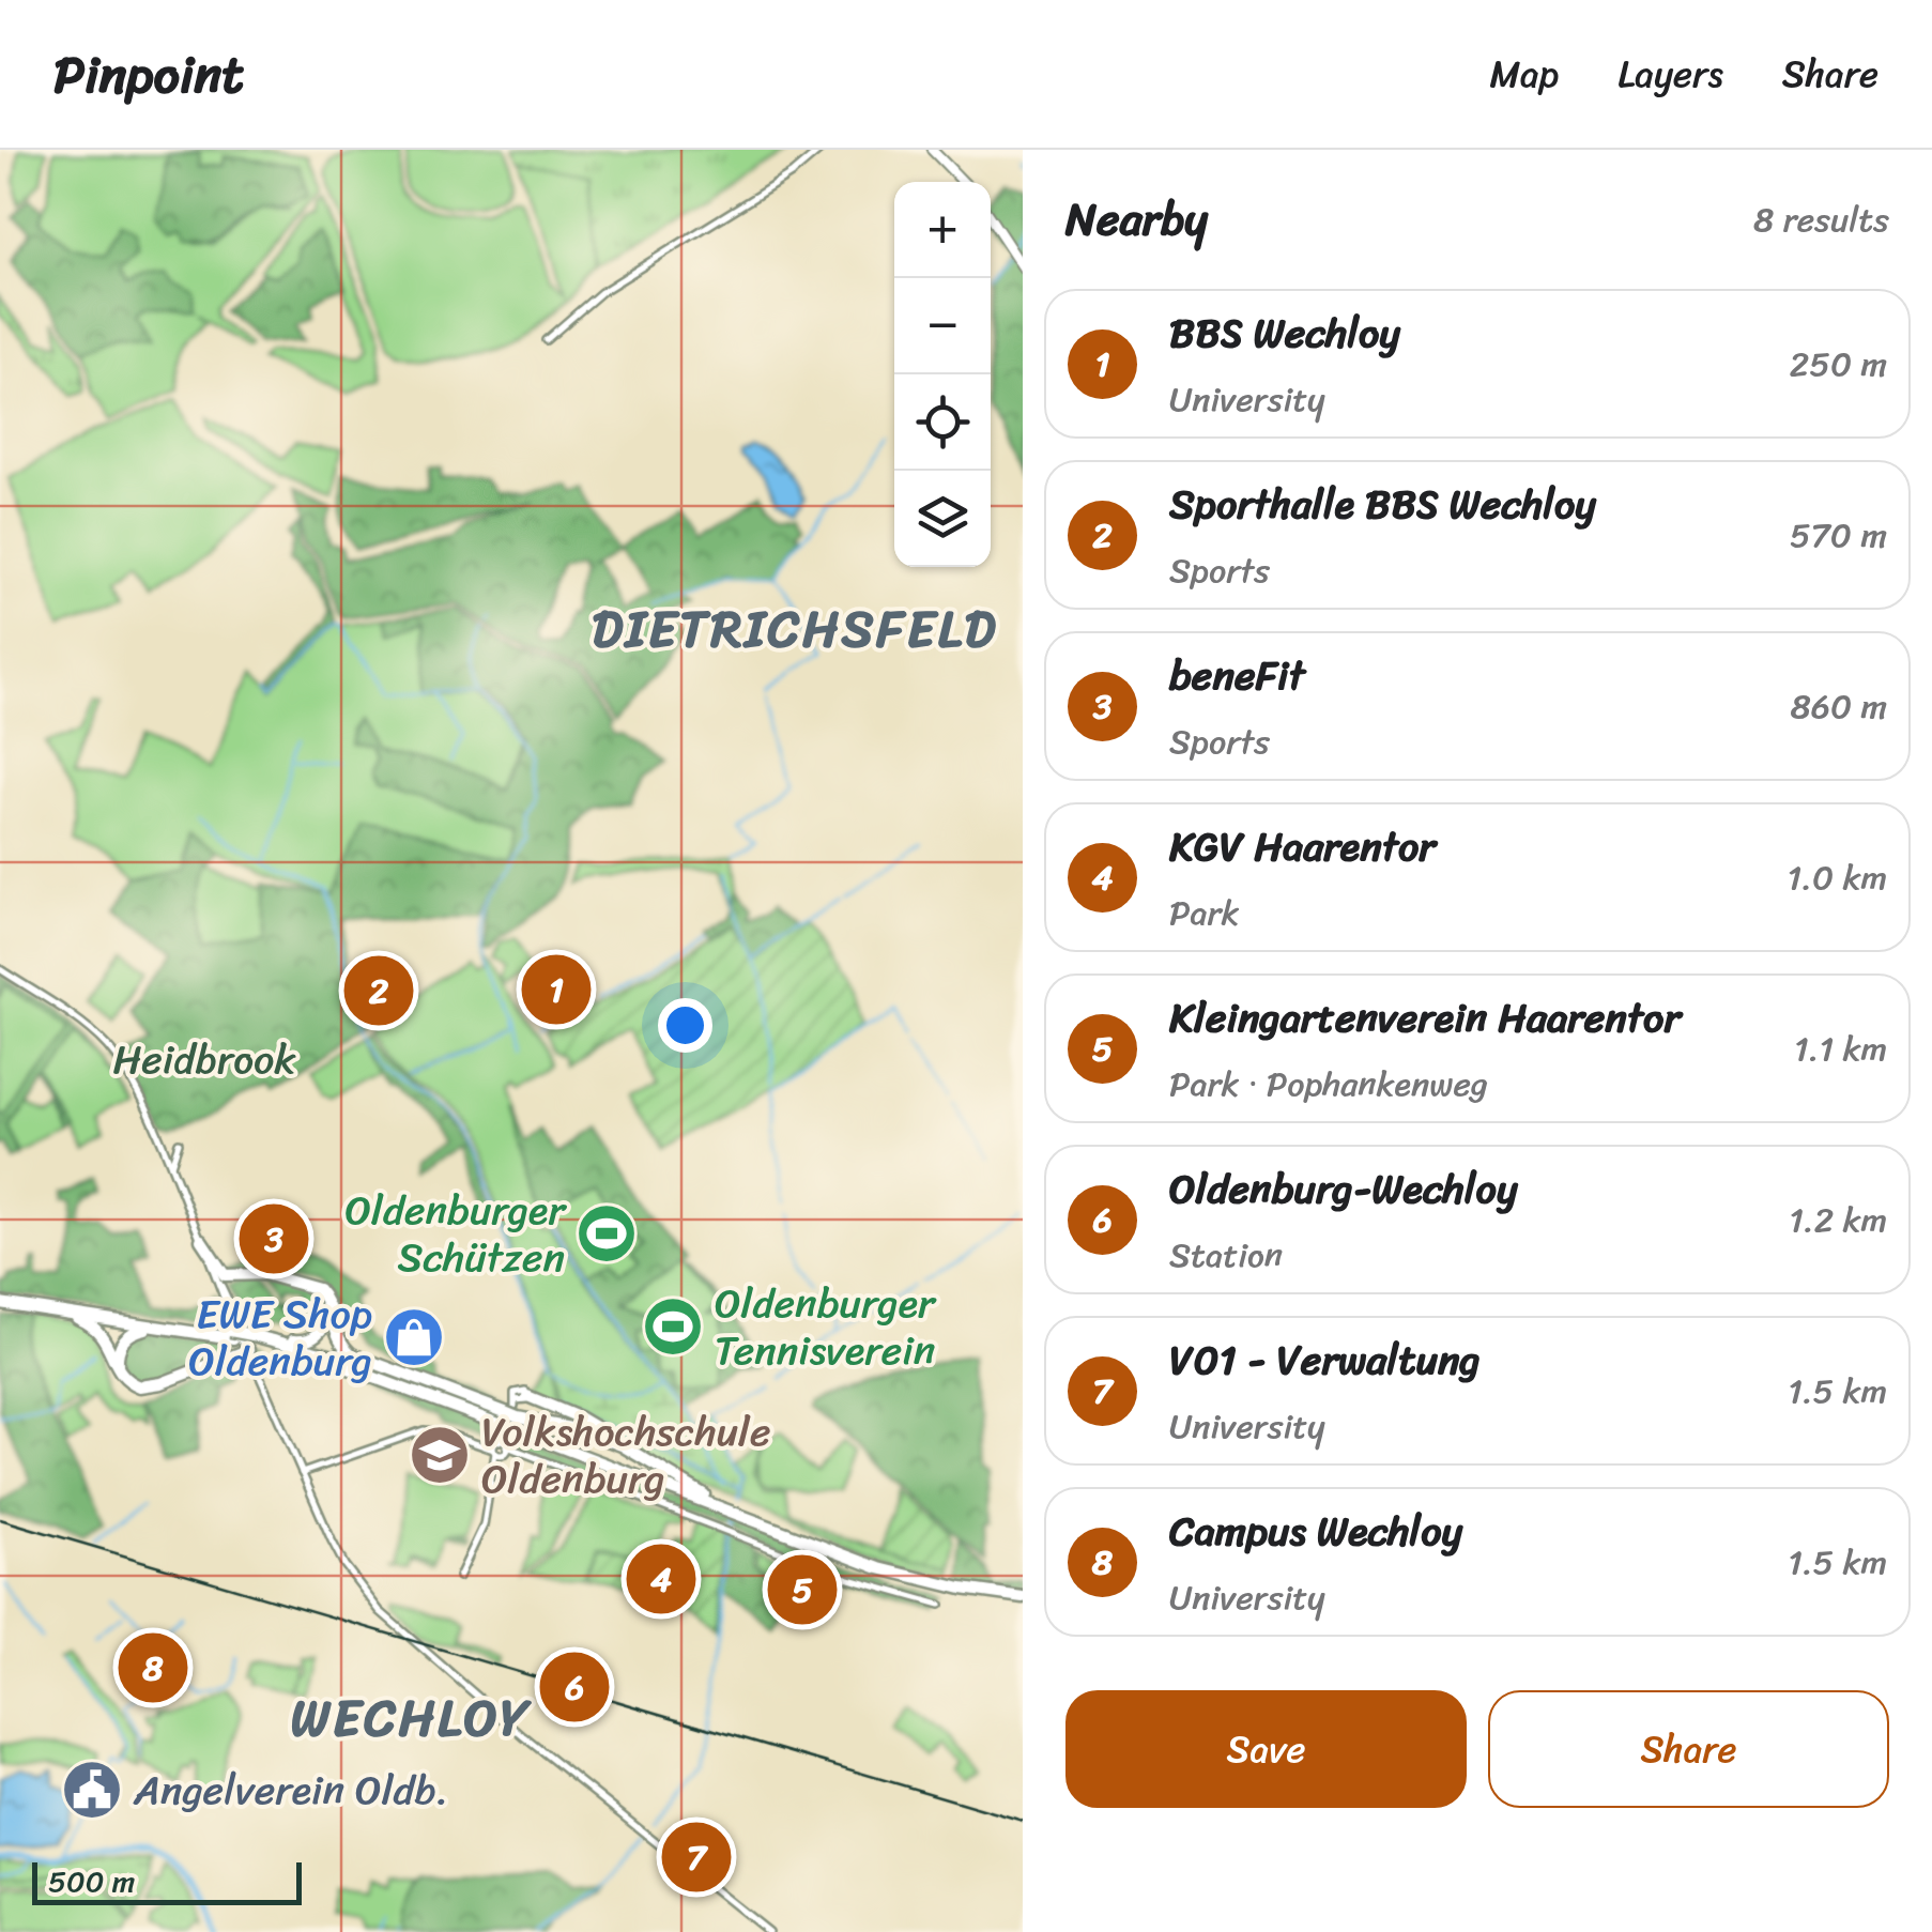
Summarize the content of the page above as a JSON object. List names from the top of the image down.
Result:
{
  "districts": ["DIETRICHSFELD", "WECHLOY"],
  "parks": ["Heidbrook"],
  "places": {
    "sports": ["Oldenburger Schützen", "Oldenburger Tennisverein"],
    "shop": ["EWE Shop Oldenburg"],
    "school or university": ["Volkshochschule Oldenburg"],
    "public building": ["Angelverein Oldb."]
  },
  "scale_bar": "500 m",
  "page": {
    "header": "Pinpoint",
    "nav": ["Map", "Layers", "Share"],
    "heading": ["Nearby", "8 results"],
    "map_buttons": ["+", "−"],
    "list": [
      {
        "mark": "1",
        "name": "BBS Wechloy",
        "note": "University",
        "value": "250 m"
      },
      {
        "mark": "2",
        "name": "Sporthalle BBS Wechloy",
        "note": "Sports",
        "value": "570 m"
      },
      {
        "mark": "3",
        "name": "beneFit",
        "note": "Sports",
        "value": "860 m"
      },
      {
        "mark": "4",
        "name": "KGV Haarentor",
        "note": "Park",
        "value": "1.0 km"
      },
      {
        "mark": "5",
        "name": "Kleingartenverein Haarentor",
        "note": "Park · Pophankenweg",
        "value": "1.1 km"
      },
      {
        "mark": "6",
        "name": "Oldenburg-Wechloy",
        "note": "Station",
        "value": "1.2 km"
      },
      {
        "mark": "7",
        "name": "V01 - Verwaltung",
        "note": "University",
        "value": "1.5 km"
      },
      {
        "mark": "8",
        "name": "Campus Wechloy",
        "note": "University",
        "value": "1.5 km"
      }
    ],
    "pins": [
      "1",
      "2",
      "3",
      "4",
      "5",
      "8",
      "6",
      "7"
    ],
    "buttons": ["Save", "Share"],
    "scale": "500 m"
  }
}
